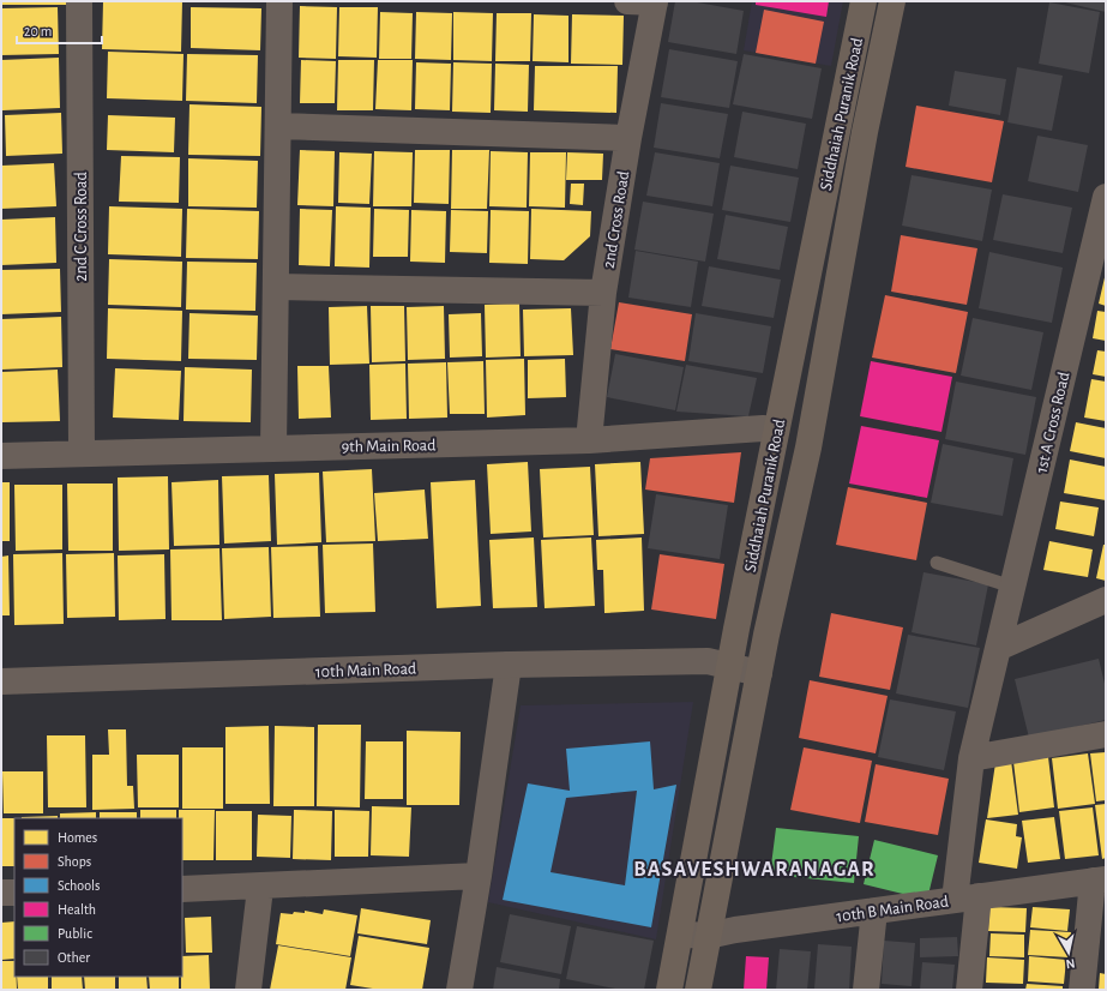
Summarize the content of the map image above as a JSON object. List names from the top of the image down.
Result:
{
  "streets": {
    "main road": ["Siddhaiah Puranik Road"],
    "street": [
      "2nd Cross Road",
      "2nd C Cross Road",
      "1st A Cross Road",
      "9th Main Road",
      "10th Main Road",
      "10th B Main Road"
    ]
  },
  "crossings": [
    ["Siddhaiah Puranik Road", "9th Main Road"],
    ["Siddhaiah Puranik Road", "10th Main Road"],
    ["Siddhaiah Puranik Road", "10th B Main Road"],
    ["2nd Cross Road", "9th Main Road"],
    ["2nd C Cross Road", "9th Main Road"],
    ["1st A Cross Road", "10th B Main Road"]
  ],
  "districts": ["BASAVESHWARANAGAR"],
  "legend": [
    "Homes",
    "Shops",
    "Schools",
    "Health",
    "Public",
    "Other"
  ],
  "scale_bar": "20 m",
  "north": "bottom"
}
